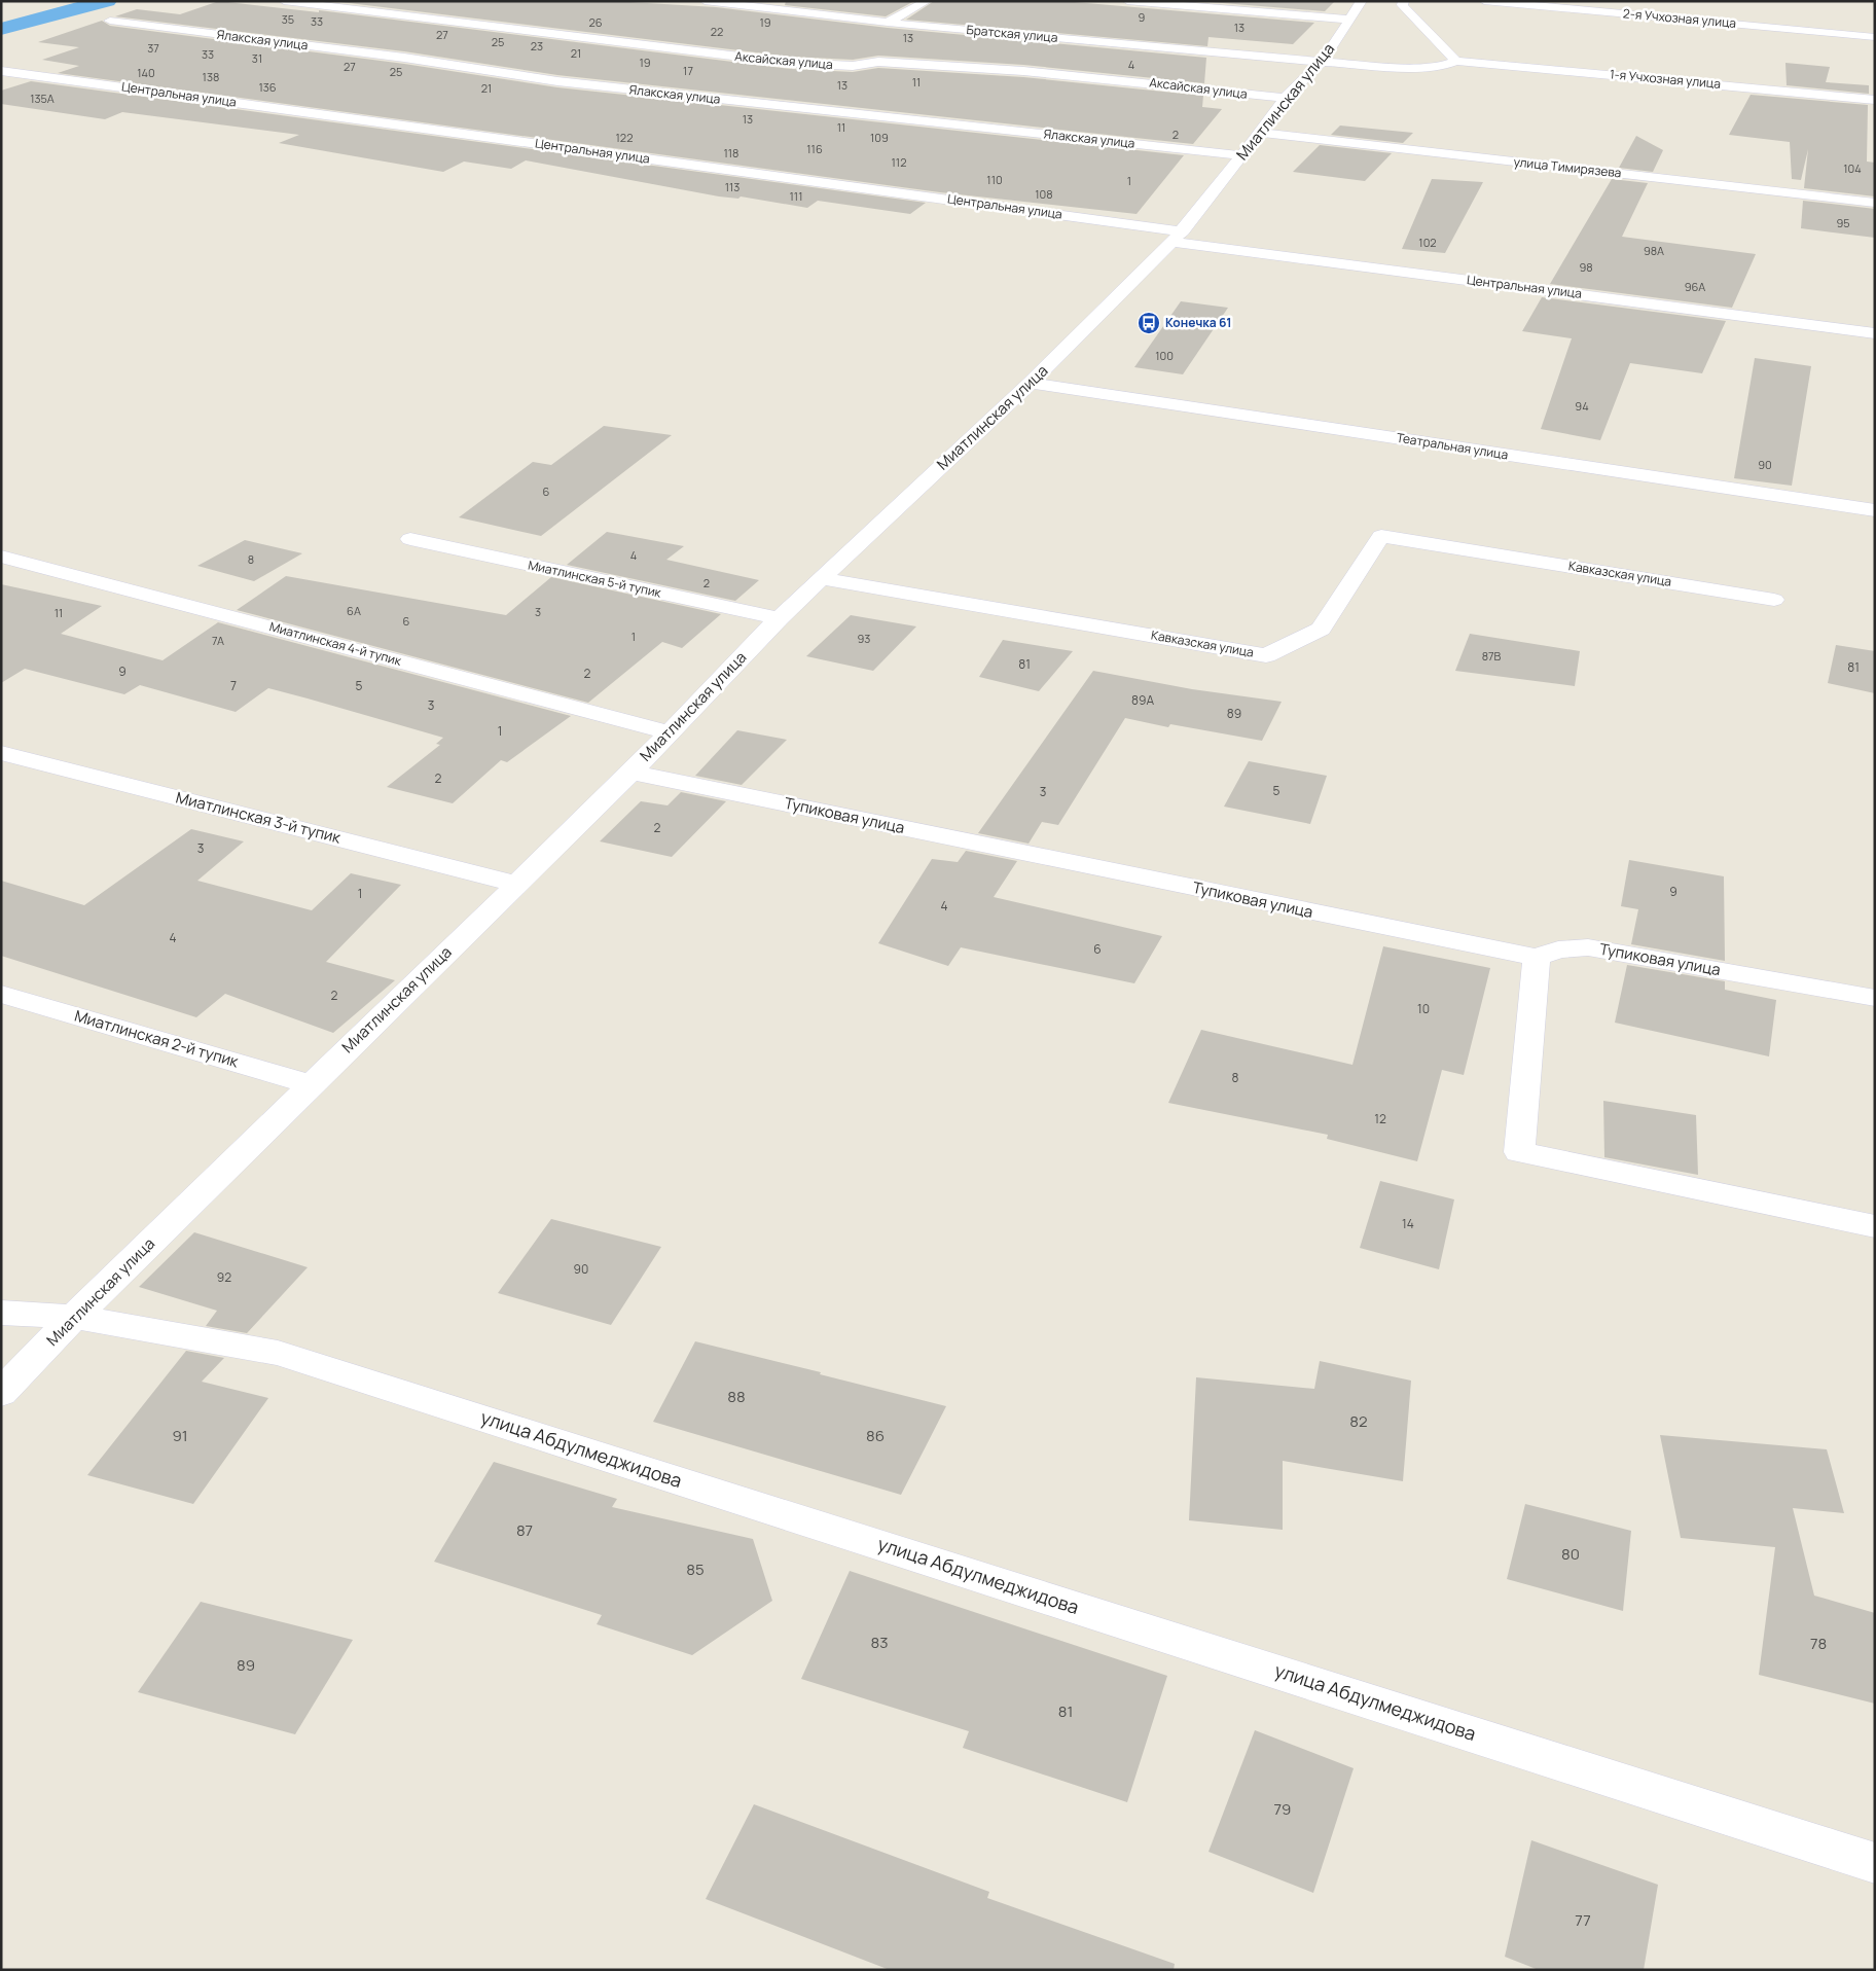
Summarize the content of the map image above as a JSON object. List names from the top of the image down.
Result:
{
  "streets": {
    "street": [
      "2-я Учхозная улица",
      "Братская улица",
      "Ялакская улица",
      "Аксайская улица",
      "1-я Учхозная улица",
      "Центральная улица",
      "Миатлинская улица",
      "улица Тимирязева",
      "Театральная улица",
      "Кавказская улица",
      "Миатлинская 5-й тупик",
      "Миатлинская 4-й тупик",
      "Тупиковая улица",
      "Миатлинская 3-й тупик",
      "Миатлинская 2-й тупик",
      "улица Абдулмеджидова"
    ]
  },
  "crossings": [
    ["Братская улица", "1-я Учхозная улица"],
    ["Братская улица", "Миатлинская улица"],
    ["Ялакская улица", "Миатлинская улица"],
    ["Аксайская улица", "Миатлинская улица"],
    ["Центральная улица", "Миатлинская улица"],
    ["Миатлинская улица", "улица Тимирязева"],
    ["Миатлинская улица", "Театральная улица"],
    ["Миатлинская улица", "Кавказская улица"],
    ["Миатлинская улица", "Миатлинская 5-й тупик"],
    ["Миатлинская улица", "Миатлинская 4-й тупик"],
    ["Миатлинская улица", "Тупиковая улица"],
    ["Миатлинская улица", "Миатлинская 3-й тупик"],
    ["Миатлинская улица", "Миатлинская 2-й тупик"],
    ["Миатлинская улица", "улица Абдулмеджидова"]
  ],
  "places": {
    "bus stop": ["Конечка 61"]
  },
  "house_numbers": [
    "9",
    "35",
    "33",
    "26",
    "19",
    "13",
    "22",
    "27",
    "13",
    "25",
    "23",
    "37",
    "21",
    "33",
    "31",
    "19",
    "4",
    "27",
    "17",
    "25",
    "140",
    "138",
    "11",
    "13",
    "136",
    "21",
    "135А",
    "13",
    "11",
    "2",
    "122",
    "109",
    "116",
    "118",
    "112",
    "104",
    "110",
    "1",
    "113",
    "108",
    "111",
    "95",
    "102",
    "98А",
    "98",
    "96А",
    "100",
    "94",
    "90",
    "6",
    "4",
    "8",
    "2",
    "6А",
    "3",
    "11",
    "6",
    "1",
    "93",
    "7А",
    "87В",
    "81",
    "81",
    "9",
    "2",
    "7",
    "5",
    "89А",
    "3",
    "89",
    "1",
    "2",
    "5",
    "3",
    "2",
    "3",
    "9",
    "1",
    "4",
    "4",
    "6",
    "2",
    "10",
    "8",
    "12",
    "14",
    "90",
    "92",
    "88",
    "82",
    "91",
    "86",
    "87",
    "80",
    "85",
    "83",
    "78",
    "89",
    "81",
    "79",
    "77"
  ]
}
